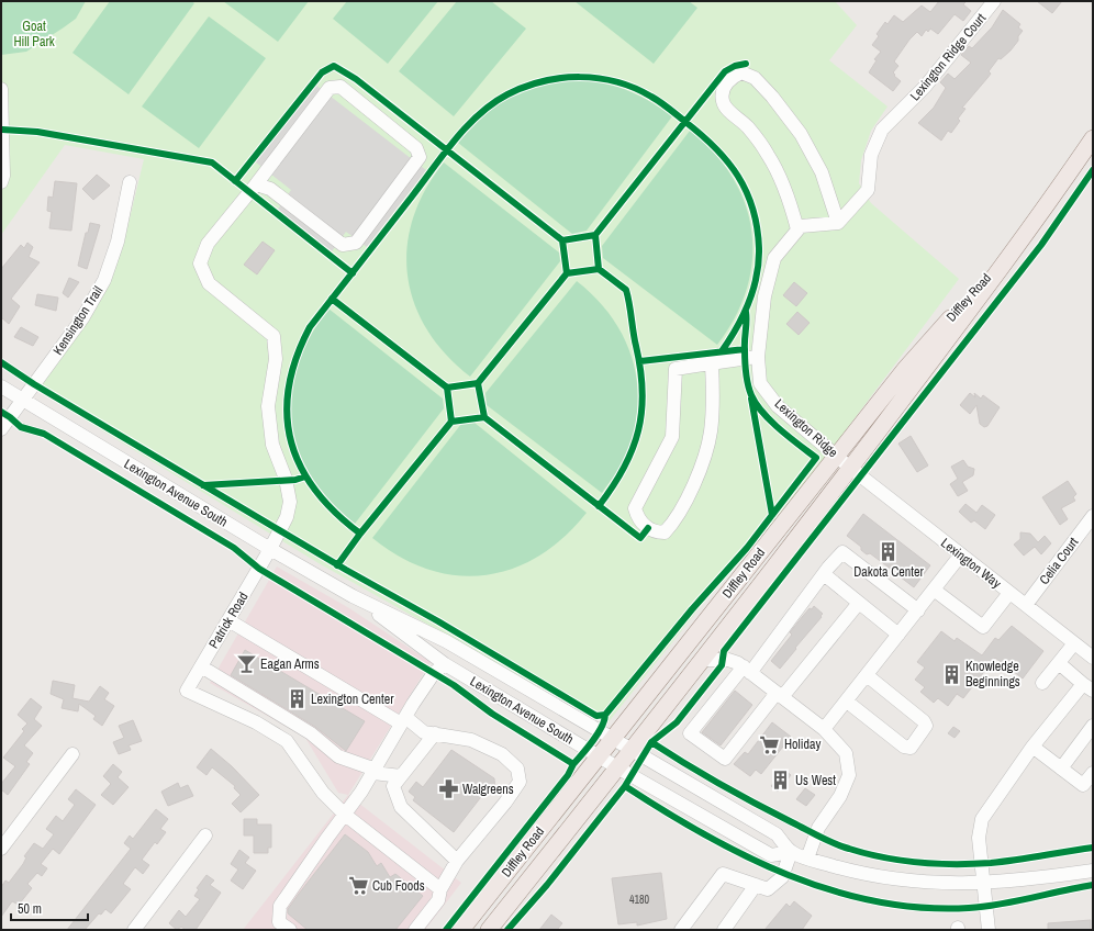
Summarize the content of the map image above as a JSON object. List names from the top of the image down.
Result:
{
  "streets": {
    "main road": ["Diffley Road"],
    "street": [
      "Lexington Ridge Court",
      "Kensington Trail",
      "Lexington Ridge",
      "Lexington Avenue South",
      "Celia Court",
      "Lexington Way",
      "Patrick Road"
    ]
  },
  "crossings": [
    ["Diffley Road", "Lexington Ridge"],
    ["Diffley Road", "Lexington Avenue South"],
    ["Diffley Road", "Lexington Way"],
    ["Kensington Trail", "Lexington Avenue South"],
    ["Lexington Ridge", "Lexington Way"],
    ["Lexington Avenue South", "Patrick Road"],
    ["Celia Court", "Lexington Way"]
  ],
  "parks": ["Goat Hill Park"],
  "places": {
    "building": [
      "Dakota Center",
      "Knowledge Beginnings",
      "Lexington Center",
      "Us West"
    ],
    "bar": ["Eagan Arms"],
    "supermarket": ["Holiday", "Cub Foods"],
    "pharmacy": ["Walgreens"]
  },
  "house_numbers": ["4180"],
  "scale_bar": "50 m"
}
